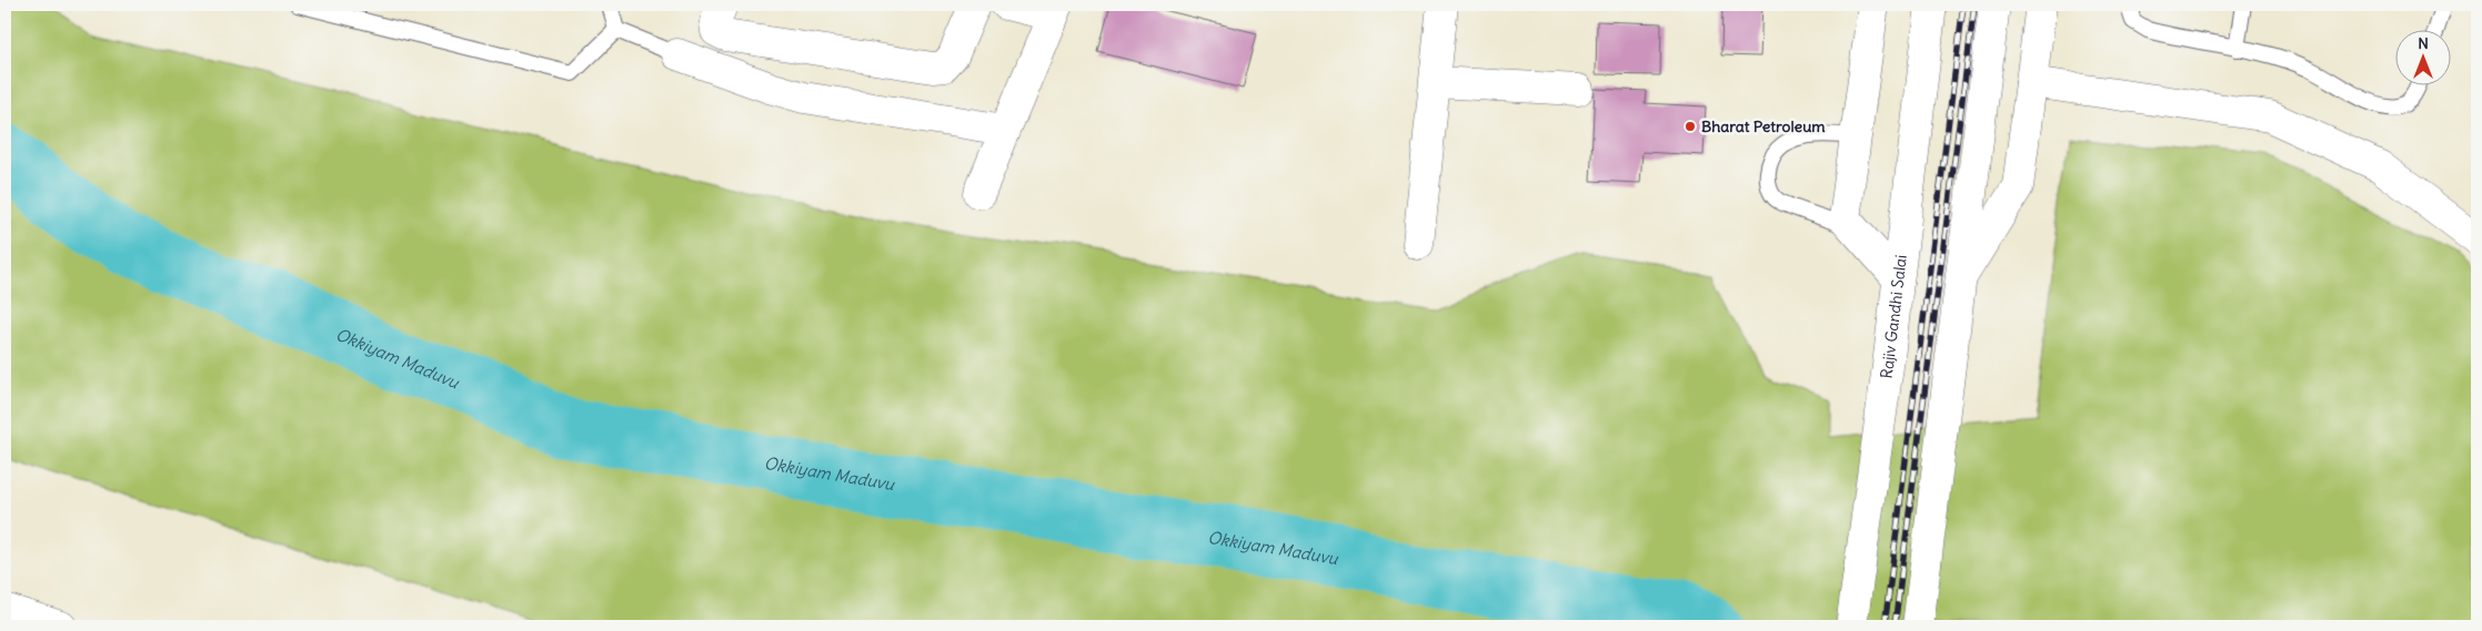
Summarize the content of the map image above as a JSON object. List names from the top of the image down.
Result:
{
  "streets": {
    "street": ["Rajiv Gandhi Salai"]
  },
  "water": ["Okkiyam Maduvu"],
  "places": ["Bharat Petroleum"],
  "north": "top"
}
